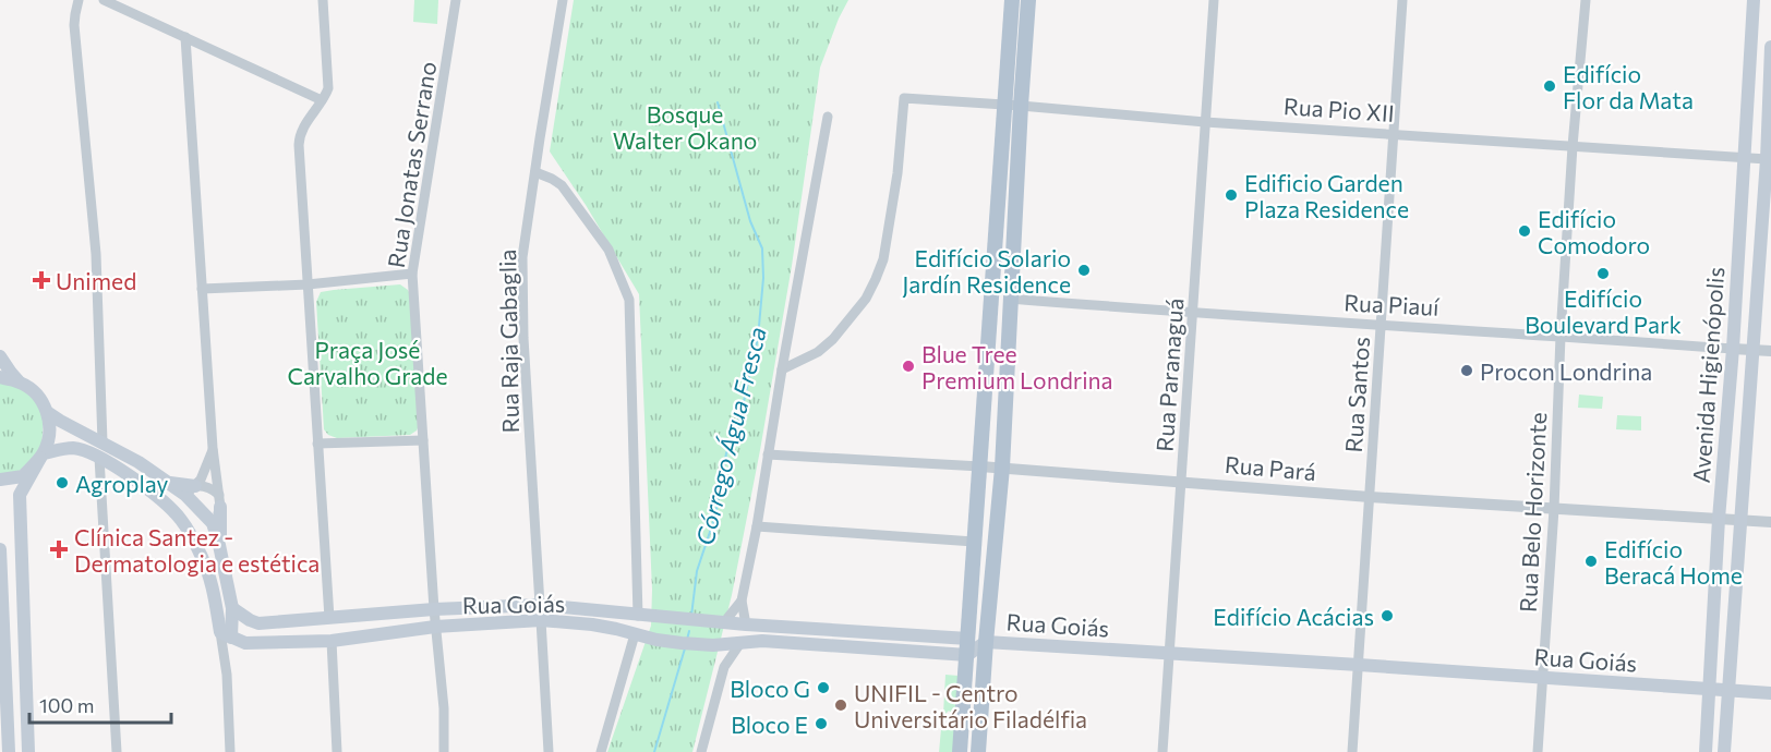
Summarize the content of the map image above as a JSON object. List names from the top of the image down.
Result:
{
  "streets": {
    "main road": ["Avenida Higienópolis", "Rua Goiás"],
    "street": [
      "Rua Pio XII",
      "Rua Jonatas Serrano",
      "Rua Piauí",
      "Rua Raja Gabaglia",
      "Rua Paranaguá",
      "Rua Santos",
      "Rua Pará",
      "Rua Belo Horizonte"
    ]
  },
  "crossings": [
    ["Rua Pio XII", "Rua Paranaguá"],
    ["Rua Pio XII", "Avenida Higienópolis"],
    ["Rua Pio XII", "Rua Santos"],
    ["Rua Pio XII", "Rua Belo Horizonte"],
    ["Rua Jonatas Serrano", "Rua Goiás"],
    ["Rua Piauí", "Rua Paranaguá"],
    ["Rua Piauí", "Avenida Higienópolis"],
    ["Rua Piauí", "Rua Santos"],
    ["Rua Piauí", "Rua Belo Horizonte"],
    ["Rua Raja Gabaglia", "Rua Goiás"],
    ["Rua Paranaguá", "Rua Pará"],
    ["Rua Paranaguá", "Rua Goiás"],
    ["Avenida Higienópolis", "Rua Pará"],
    ["Avenida Higienópolis", "Rua Goiás"],
    ["Rua Santos", "Rua Pará"],
    ["Rua Santos", "Rua Goiás"],
    ["Rua Pará", "Rua Belo Horizonte"],
    ["Rua Belo Horizonte", "Rua Goiás"]
  ],
  "water": ["Córrego Água Fresca"],
  "parks": ["Bosque Walter Okano", "Praça José Carvalho Grade"],
  "places": {
    "other": [
      "Edifício Flor da Mata",
      "Edificio Garden Plaza Residence",
      "Edifício Comodoro",
      "Edifício Solario Jardín Residence",
      "Edifício Boulevard Park",
      "Blue Tree Premium Londrina",
      "Procon Londrina",
      "Agroplay",
      "Edifício Beracá Home",
      "Edifício Acácias",
      "Bloco G",
      "UNIFIL - Centro Universitário Filadélfia",
      "Bloco E"
    ],
    "health": ["Unimed", "Clínica Santez - Dermatologia e estética"]
  },
  "scale_bar": "100 m"
}
